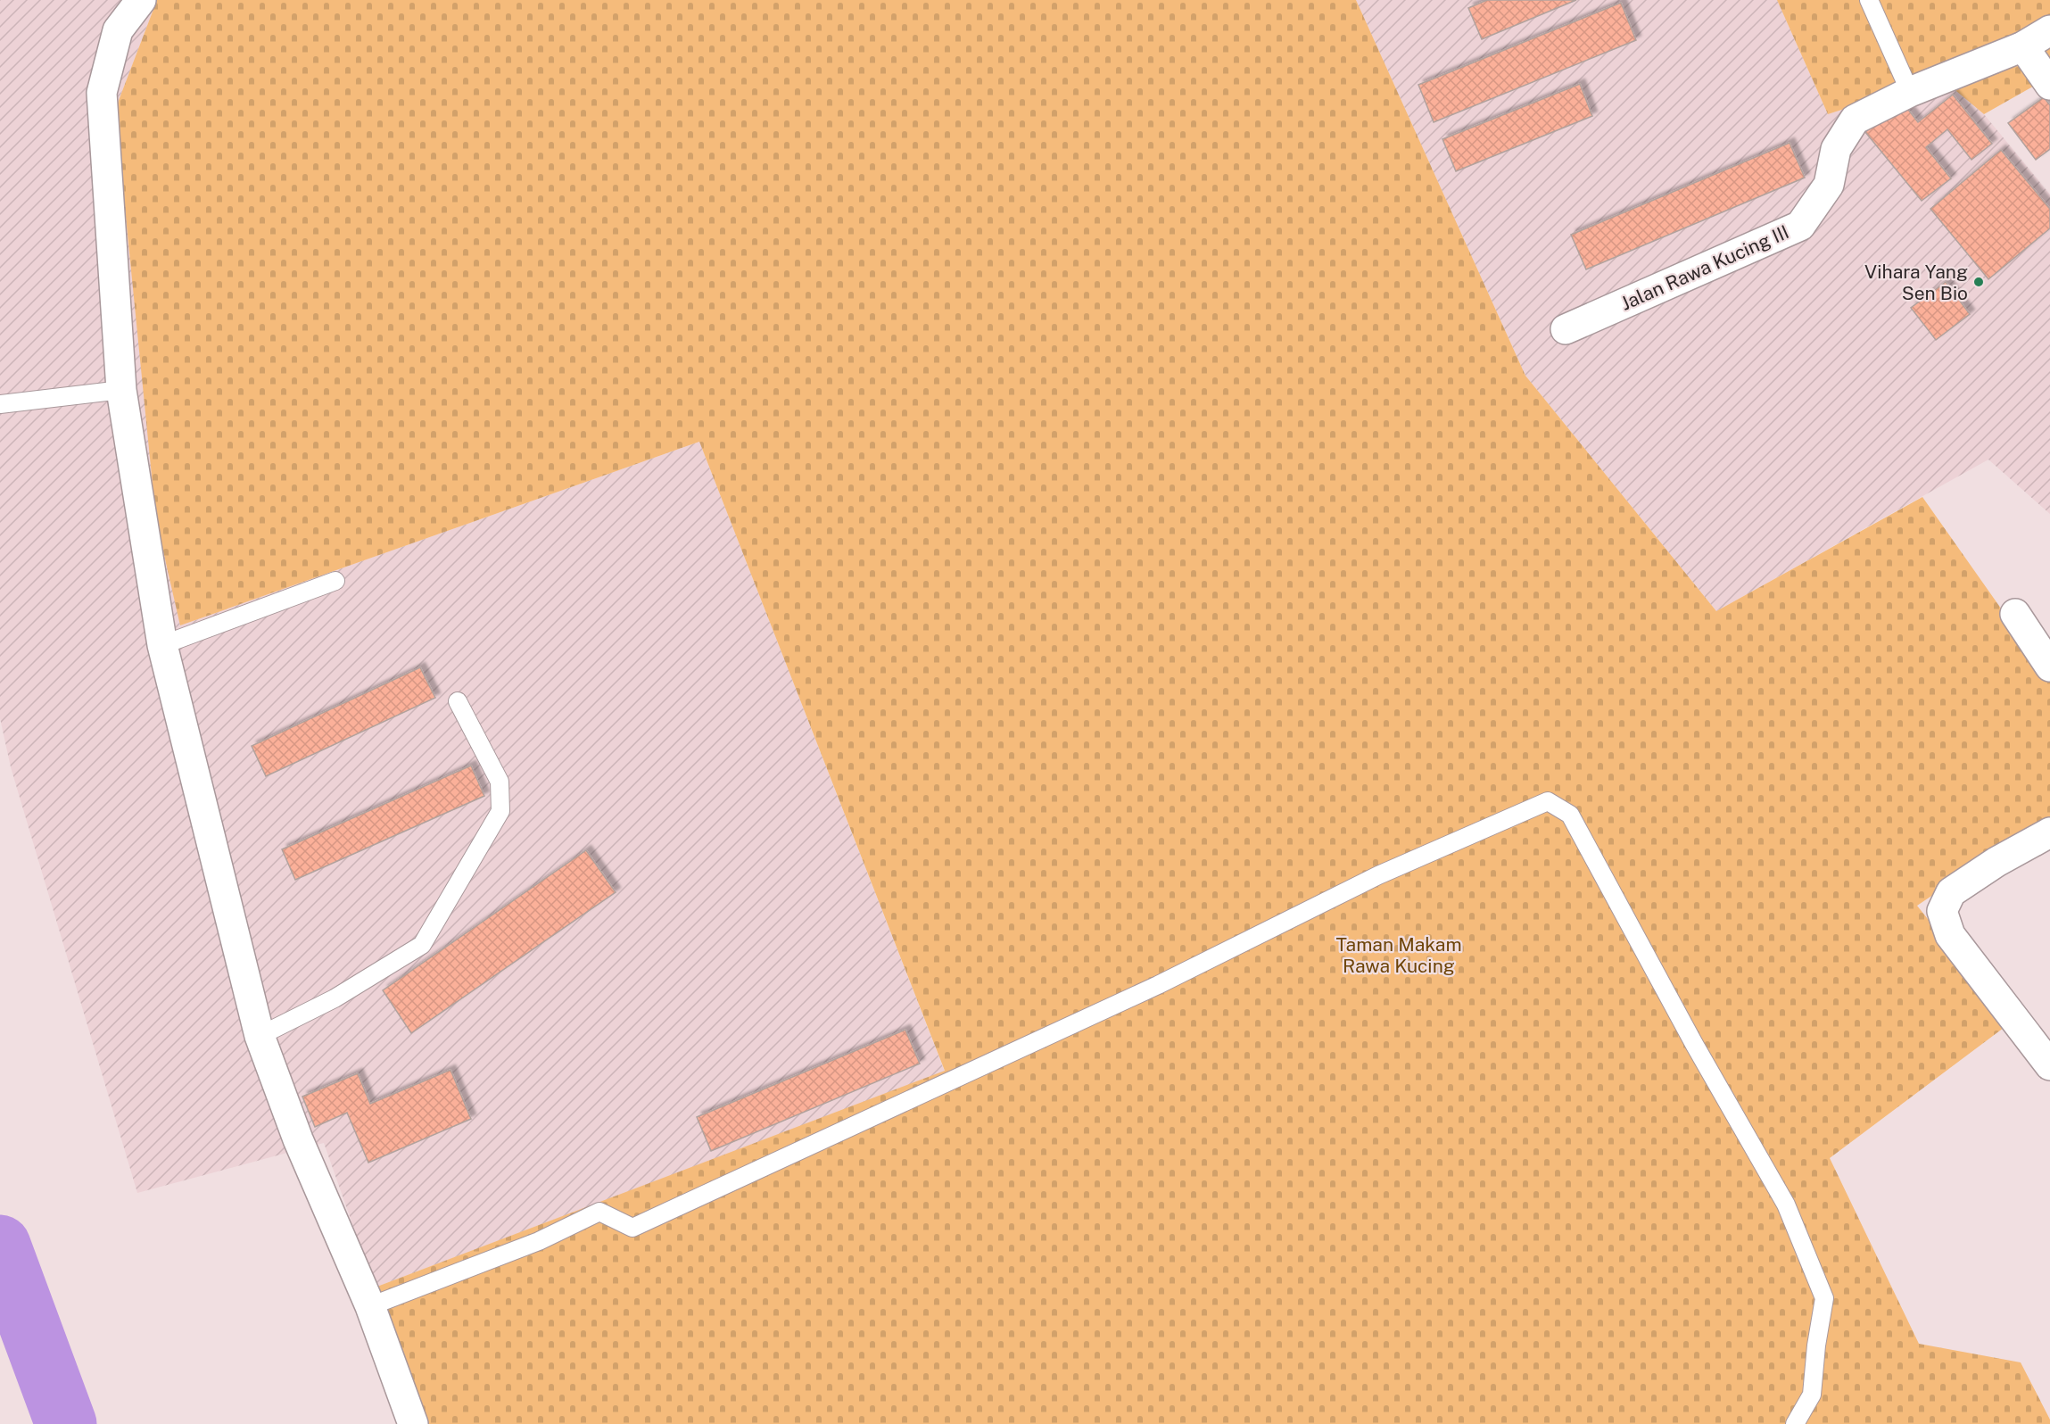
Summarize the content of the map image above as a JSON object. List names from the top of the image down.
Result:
{
  "streets": {
    "street": ["Jalan Rawa Kucing III"]
  },
  "parks": ["Taman Makam Rawa Kucing"],
  "places": ["Vihara Yang Sen Bio"]
}
